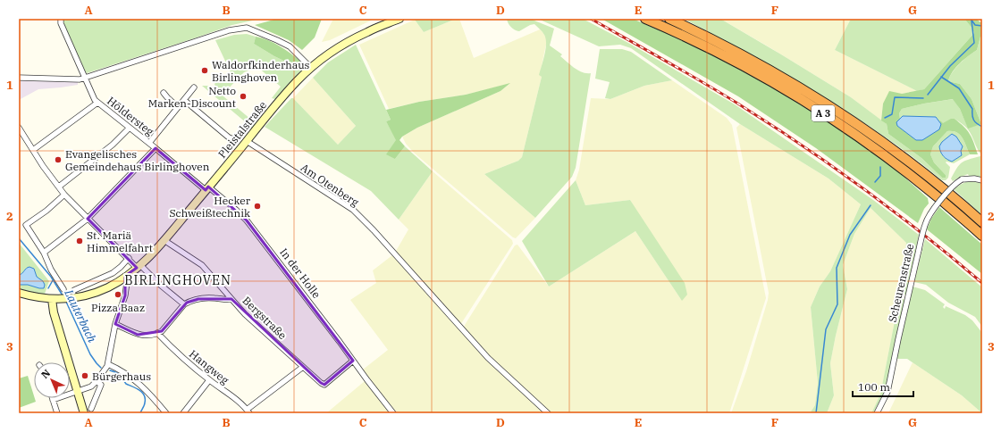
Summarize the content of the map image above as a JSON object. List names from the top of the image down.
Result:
{
  "streets": {
    "highway": ["A 3"],
    "main road": ["Pleistalstraße"],
    "street": [
      "Höldersteg",
      "Am Otenberg",
      "In der Holle",
      "Scheurenstraße",
      "Bergstraße",
      "Hangweg"
    ]
  },
  "crossings": [
    ["Höldersteg", "Pleistalstraße"],
    ["Höldersteg", "In der Holle"],
    ["Pleistalstraße", "Am Otenberg"],
    ["Pleistalstraße", "In der Holle"],
    ["Pleistalstraße", "Bergstraße"],
    ["In der Holle", "Bergstraße"]
  ],
  "districts": ["BIRLINGHOVEN"],
  "water": ["Lauterbach"],
  "places": [
    "Waldorfkinderhaus Birlinghoven",
    "Netto Marken-Discount",
    "Evangelisches Gemeindehaus Birlinghoven",
    "Hecker Schweißtechnik",
    "St. Mariä Himmelfahrt",
    "Pizza Baaz",
    "Bürgerhaus"
  ],
  "scale_bar": "100 m",
  "north": "top left",
  "grid": {
    "columns": [
      "A",
      "B",
      "C",
      "D",
      "E",
      "F",
      "G"
    ],
    "rows": ["1", "2", "3"]
  }
}
